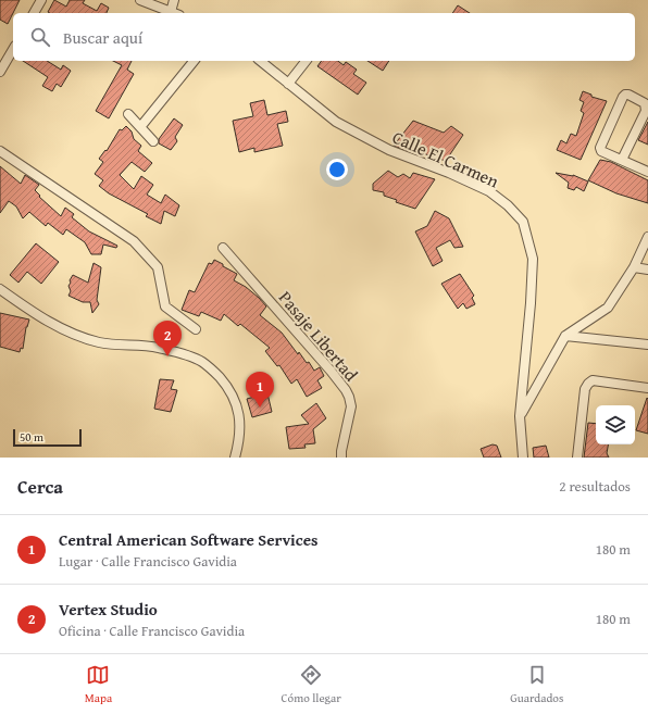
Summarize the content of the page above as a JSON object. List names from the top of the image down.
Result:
{
  "streets": {
    "street": ["Calle El Carmen", "Pasaje Libertad"]
  },
  "scale_bar": "50 m",
  "page": {
    "search": "Buscar aquí",
    "pins": ["2", "1"],
    "scale": "50 m",
    "heading": ["Cerca", "2 resultados"],
    "list": [
      {
        "mark": "1",
        "name": "Central American Software Services",
        "note": "Lugar · Calle Francisco Gavidia",
        "value": "180 m"
      },
      {
        "mark": "2",
        "name": "Vertex Studio",
        "note": "Oficina · Calle Francisco Gavidia",
        "value": "180 m"
      }
    ],
    "nav": ["Mapa", "Cómo llegar", "Guardados"]
  }
}
